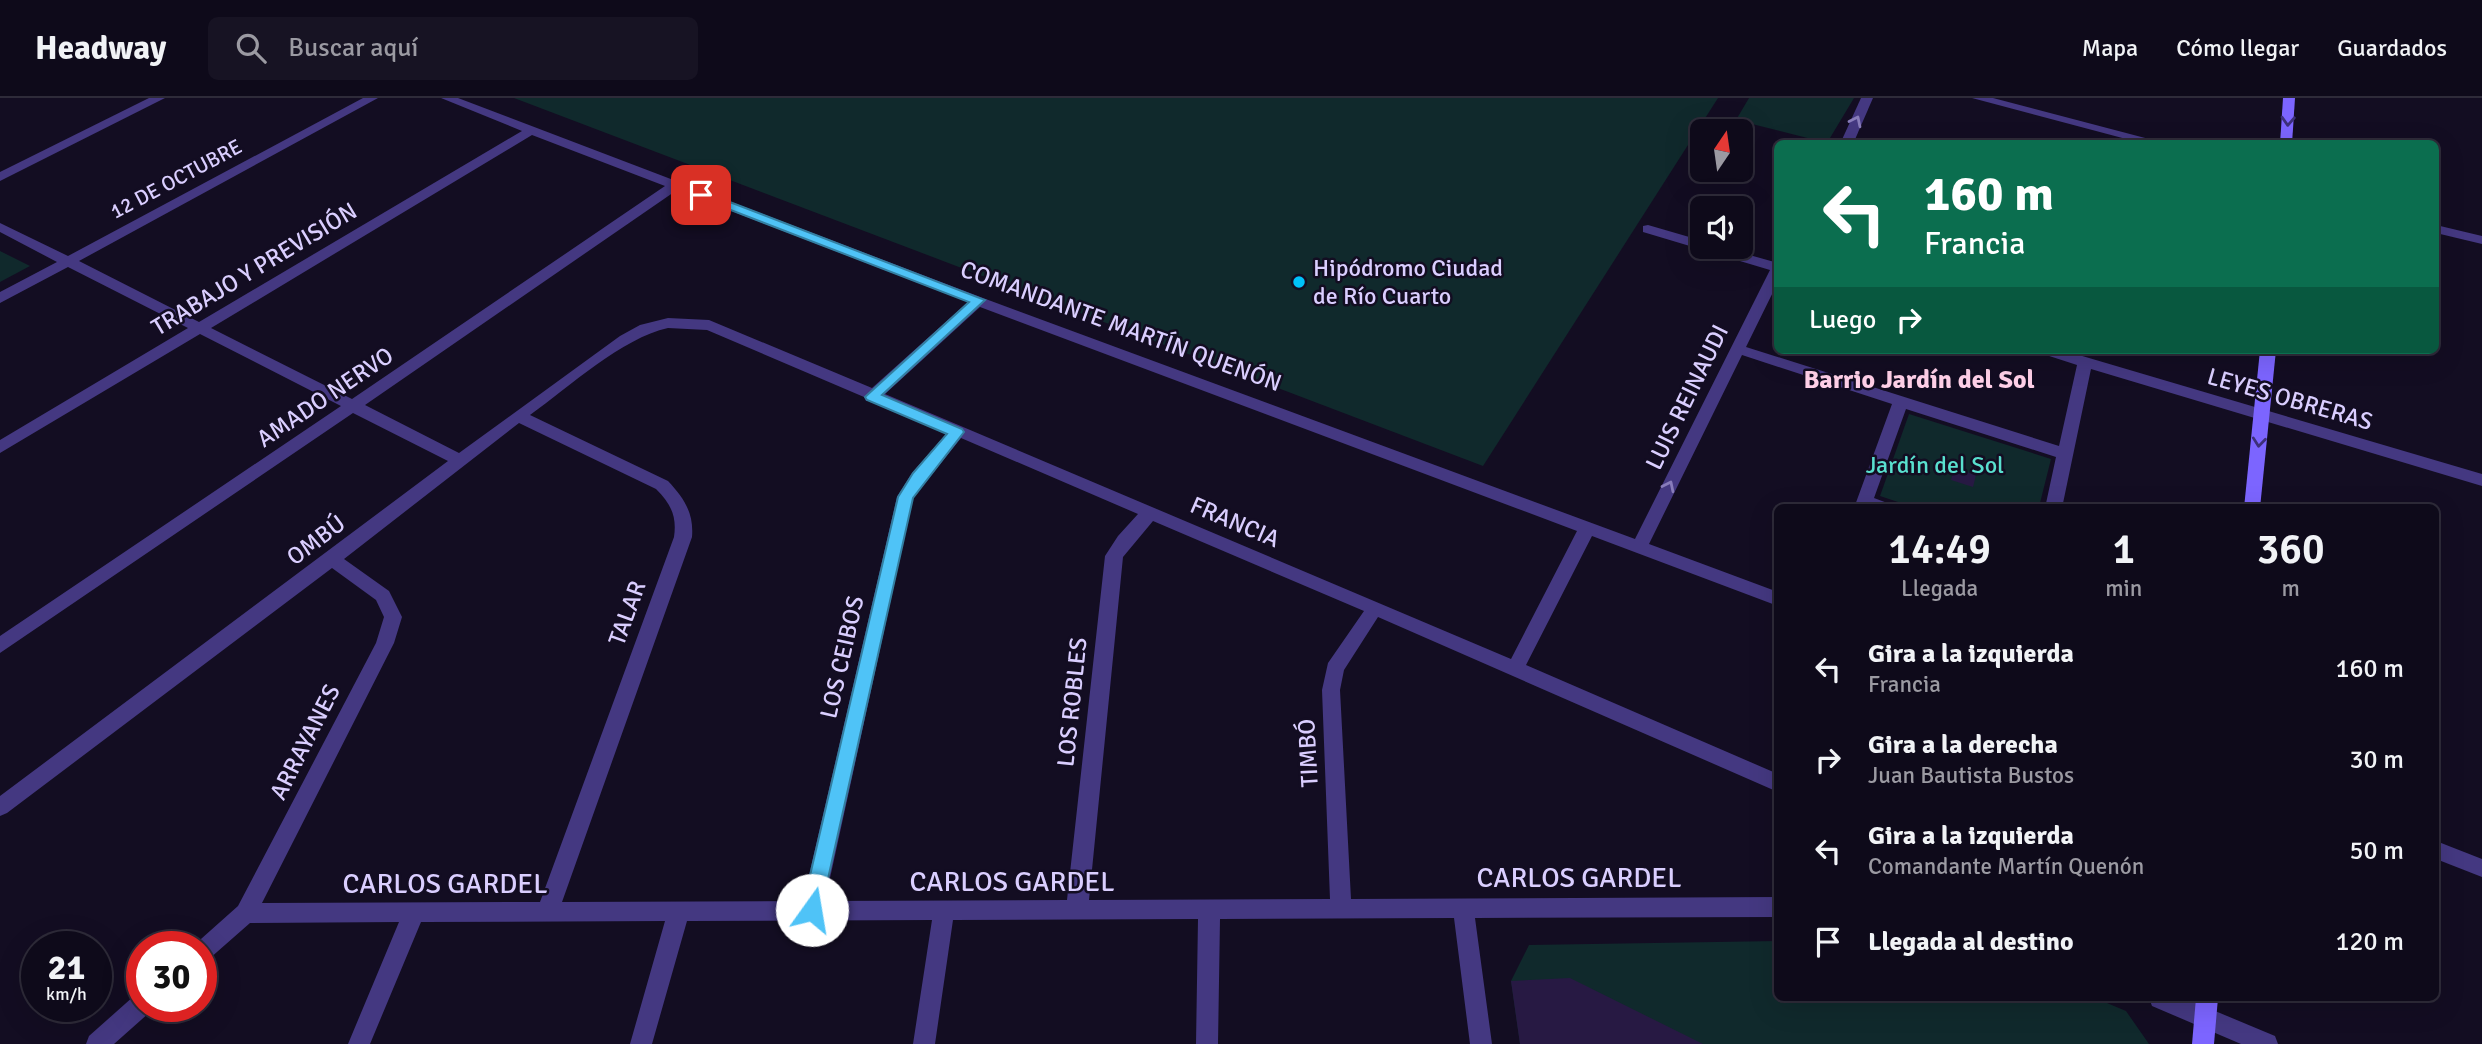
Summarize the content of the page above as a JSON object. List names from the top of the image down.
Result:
{
  "streets": {
    "street": [
      "12 DE OCTUBRE",
      "TRABAJO Y PREVISIÓN",
      "COMANDANTE MARTÍN QUENÓN",
      "AMADO NERVO",
      "LUIS REINAUDI",
      "LEYES OBRERAS",
      "FRANCIA",
      "OMBÚ",
      "TALAR",
      "LOS CEIBOS",
      "LOS ROBLES",
      "ARRAYANES",
      "TIMBÓ",
      "CARLOS GARDEL"
    ]
  },
  "crossings": [
    ["TRABAJO Y PREVISIÓN", "COMANDANTE MARTÍN QUENÓN"],
    ["COMANDANTE MARTÍN QUENÓN", "AMADO NERVO"],
    ["COMANDANTE MARTÍN QUENÓN", "LUIS REINAUDI"],
    ["FRANCIA", "OMBÚ"],
    ["FRANCIA", "LOS CEIBOS"],
    ["FRANCIA", "LOS ROBLES"],
    ["FRANCIA", "TIMBÓ"],
    ["OMBÚ", "TALAR"],
    ["OMBÚ", "ARRAYANES"],
    ["TALAR", "CARLOS GARDEL"],
    ["LOS CEIBOS", "CARLOS GARDEL"],
    ["LOS ROBLES", "CARLOS GARDEL"],
    ["ARRAYANES", "CARLOS GARDEL"],
    ["TIMBÓ", "CARLOS GARDEL"]
  ],
  "one_way": ["LUIS REINAUDI"],
  "districts": ["Barrio Jardín del Sol"],
  "parks": ["Jardín del Sol"],
  "places": ["Hipódromo Ciudad de Río Cuarto"],
  "north": "top",
  "page": {
    "header": "Headway",
    "search": "Buscar aquí",
    "nav": ["Mapa", "Cómo llegar", "Guardados"],
    "turn": ["160 m", "Francia"],
    "then": "Luego",
    "eta": [
      "14:49",
      "Llegada",
      "1",
      "min",
      "360",
      "m"
    ],
    "list": [
      {
        "name": "Gira a la izquierda",
        "note": "Francia",
        "value": "160 m"
      },
      {
        "name": "Gira a la derecha",
        "note": "Juan Bautista Bustos",
        "value": "30 m"
      },
      {
        "name": "Gira a la izquierda",
        "note": "Comandante Martín Quenón",
        "value": "50 m"
      },
      {
        "name": "Llegada al destino",
        "value": "120 m"
      }
    ],
    "speed": "21 km/h",
    "limit": "30"
  }
}
